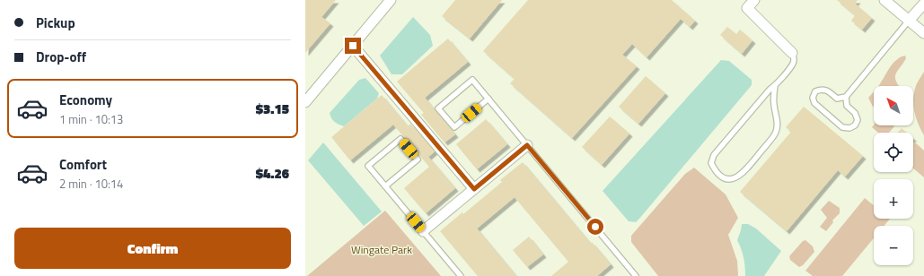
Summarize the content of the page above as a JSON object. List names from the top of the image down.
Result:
{
  "parks": ["Wingate Park"],
  "north": "top left",
  "page": {
    "banner": ["Pickup", "Drop-off"],
    "list": [
      {
        "name": "Economy",
        "note": "1 min · 10:13",
        "value": "$3.15"
      },
      {
        "name": "Comfort",
        "note": "2 min · 10:14",
        "value": "$4.26"
      }
    ],
    "map_buttons": ["+", "−"],
    "buttons": "Confirm"
  }
}
